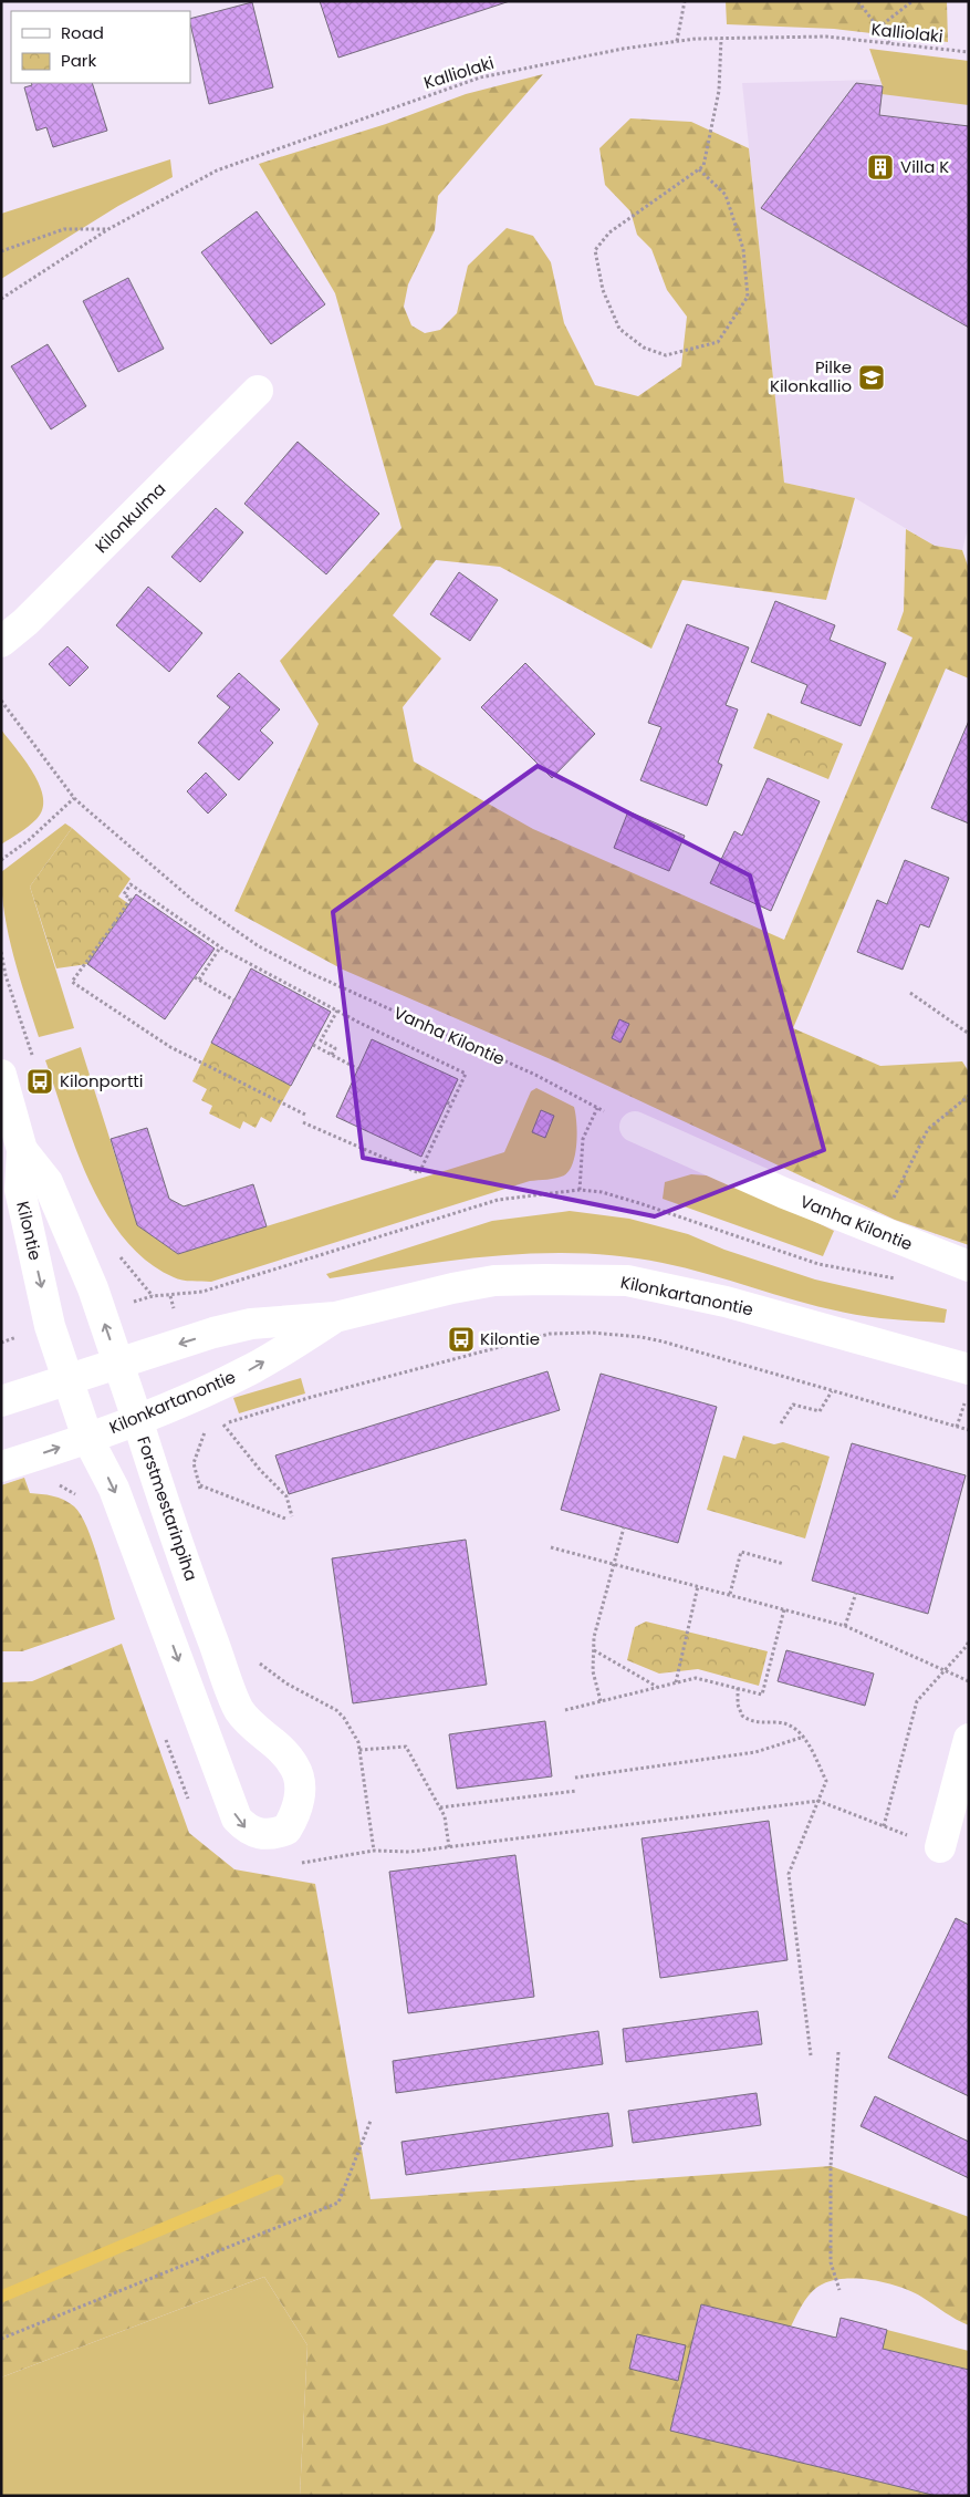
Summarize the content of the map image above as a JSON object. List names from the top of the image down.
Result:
{
  "streets": {
    "street": [
      "Kilonkulma",
      "Vanha Kilontie",
      "Kilontie",
      "Kilonkartanontie",
      "Forstmestarinpiha"
    ],
    "path": ["Kalliolaki"]
  },
  "crossings": [
    ["Kilontie", "Kilonkartanontie"],
    ["Kilontie", "Forstmestarinpiha"],
    ["Kilonkartanontie", "Forstmestarinpiha"]
  ],
  "places": {
    "building": ["Villa K"],
    "school or university": ["Pilke Kilonkallio"],
    "bus stop": ["Kilonportti", "Kilontie"]
  },
  "legend": ["Road", "Park"]
}
